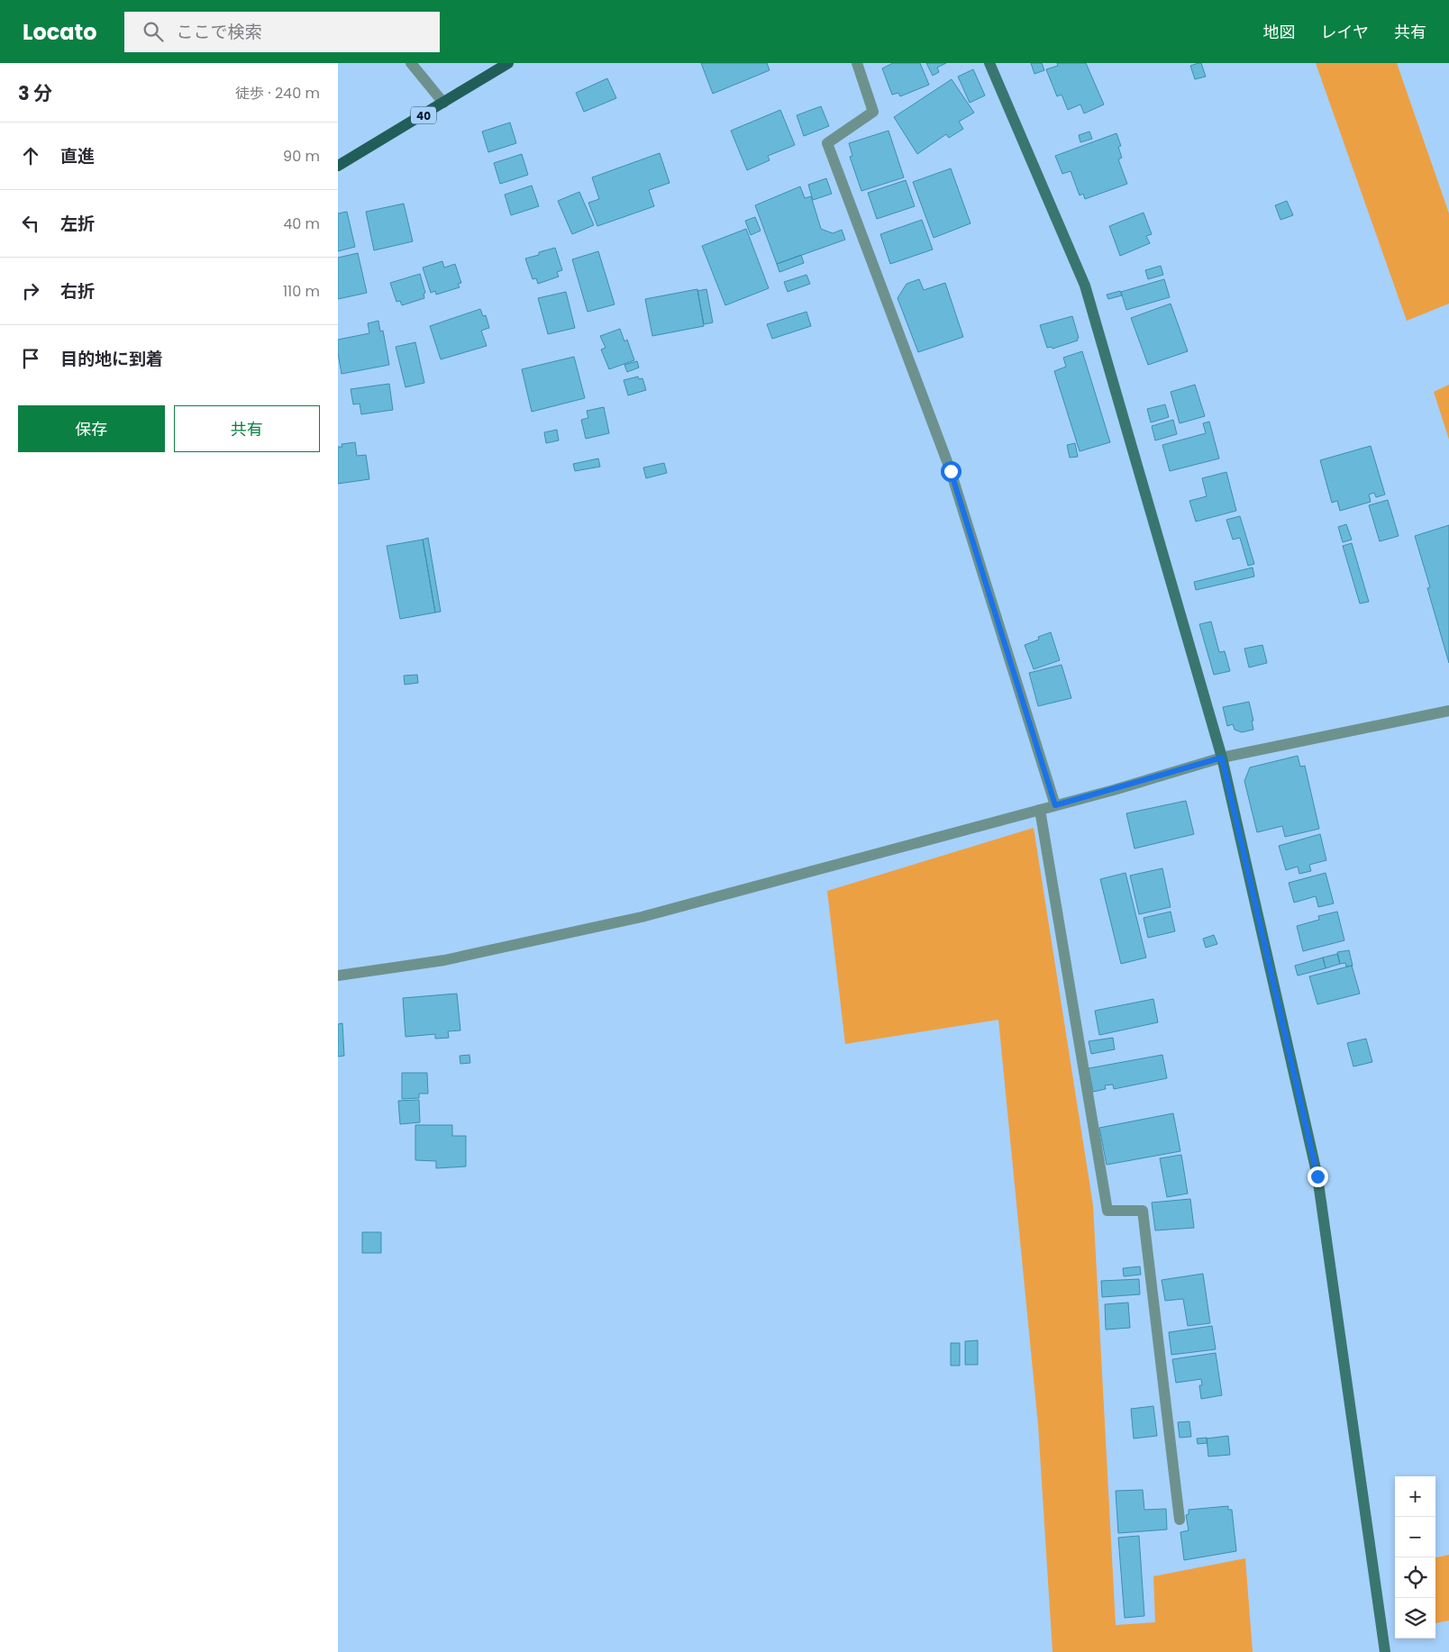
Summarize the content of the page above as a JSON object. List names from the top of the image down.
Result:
{
  "streets": {
    "main road": ["40"]
  },
  "page": {
    "header": "Locato",
    "search": "ここで検索",
    "nav": ["地図", "レイヤ", "共有"],
    "heading": ["3 分", "徒歩 · 240 m"],
    "list": [
      ["直進", "90 m"],
      ["左折", "40 m"],
      ["右折", "110 m"],
      "目的地に到着"
    ],
    "buttons": ["保存", "共有"],
    "map_buttons": ["+", "−"]
  }
}
